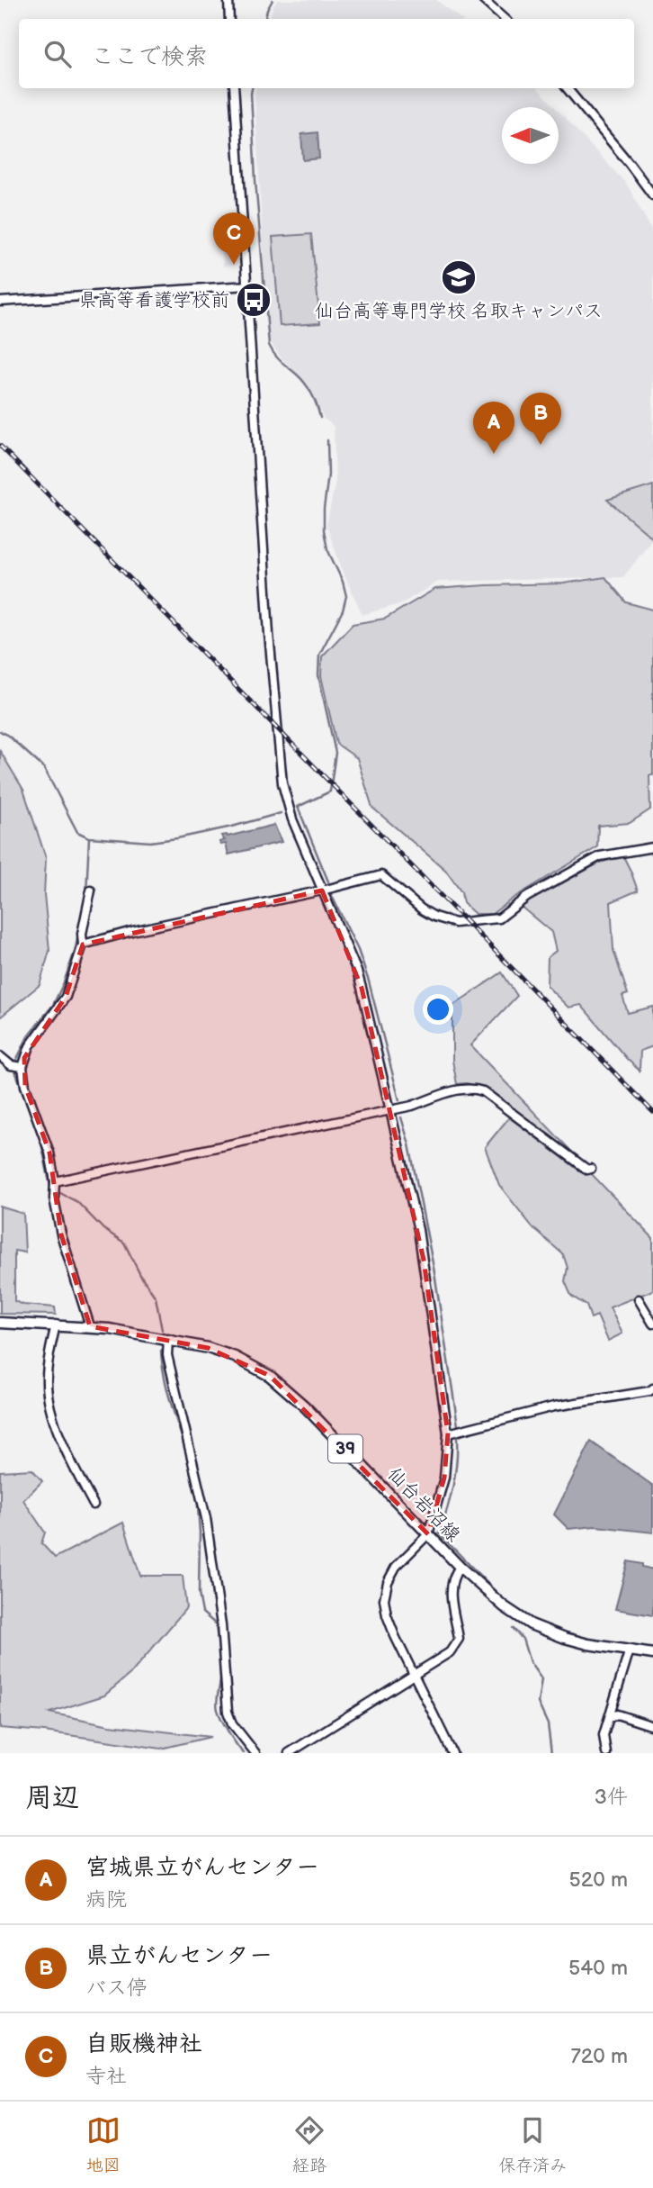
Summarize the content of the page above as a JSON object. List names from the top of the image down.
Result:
{
  "streets": {
    "main road": ["39", "仙台岩沼線"]
  },
  "places": {
    "school or university": ["仙台高等専門学校 名取キャンパス"],
    "bus stop": ["県高等看護学校前"]
  },
  "north": "left",
  "page": {
    "search": "ここで検索",
    "pins": ["C", "B", "A"],
    "heading": ["周辺", "3件"],
    "list": [
      {
        "mark": "A",
        "name": "宮城県立がんセンター",
        "note": "病院",
        "value": "520 m"
      },
      {
        "mark": "B",
        "name": "県立がんセンター",
        "note": "バス停",
        "value": "540 m"
      },
      {
        "mark": "C",
        "name": "自販機神社",
        "note": "寺社",
        "value": "720 m"
      }
    ],
    "nav": ["地図", "経路", "保存済み"]
  }
}
